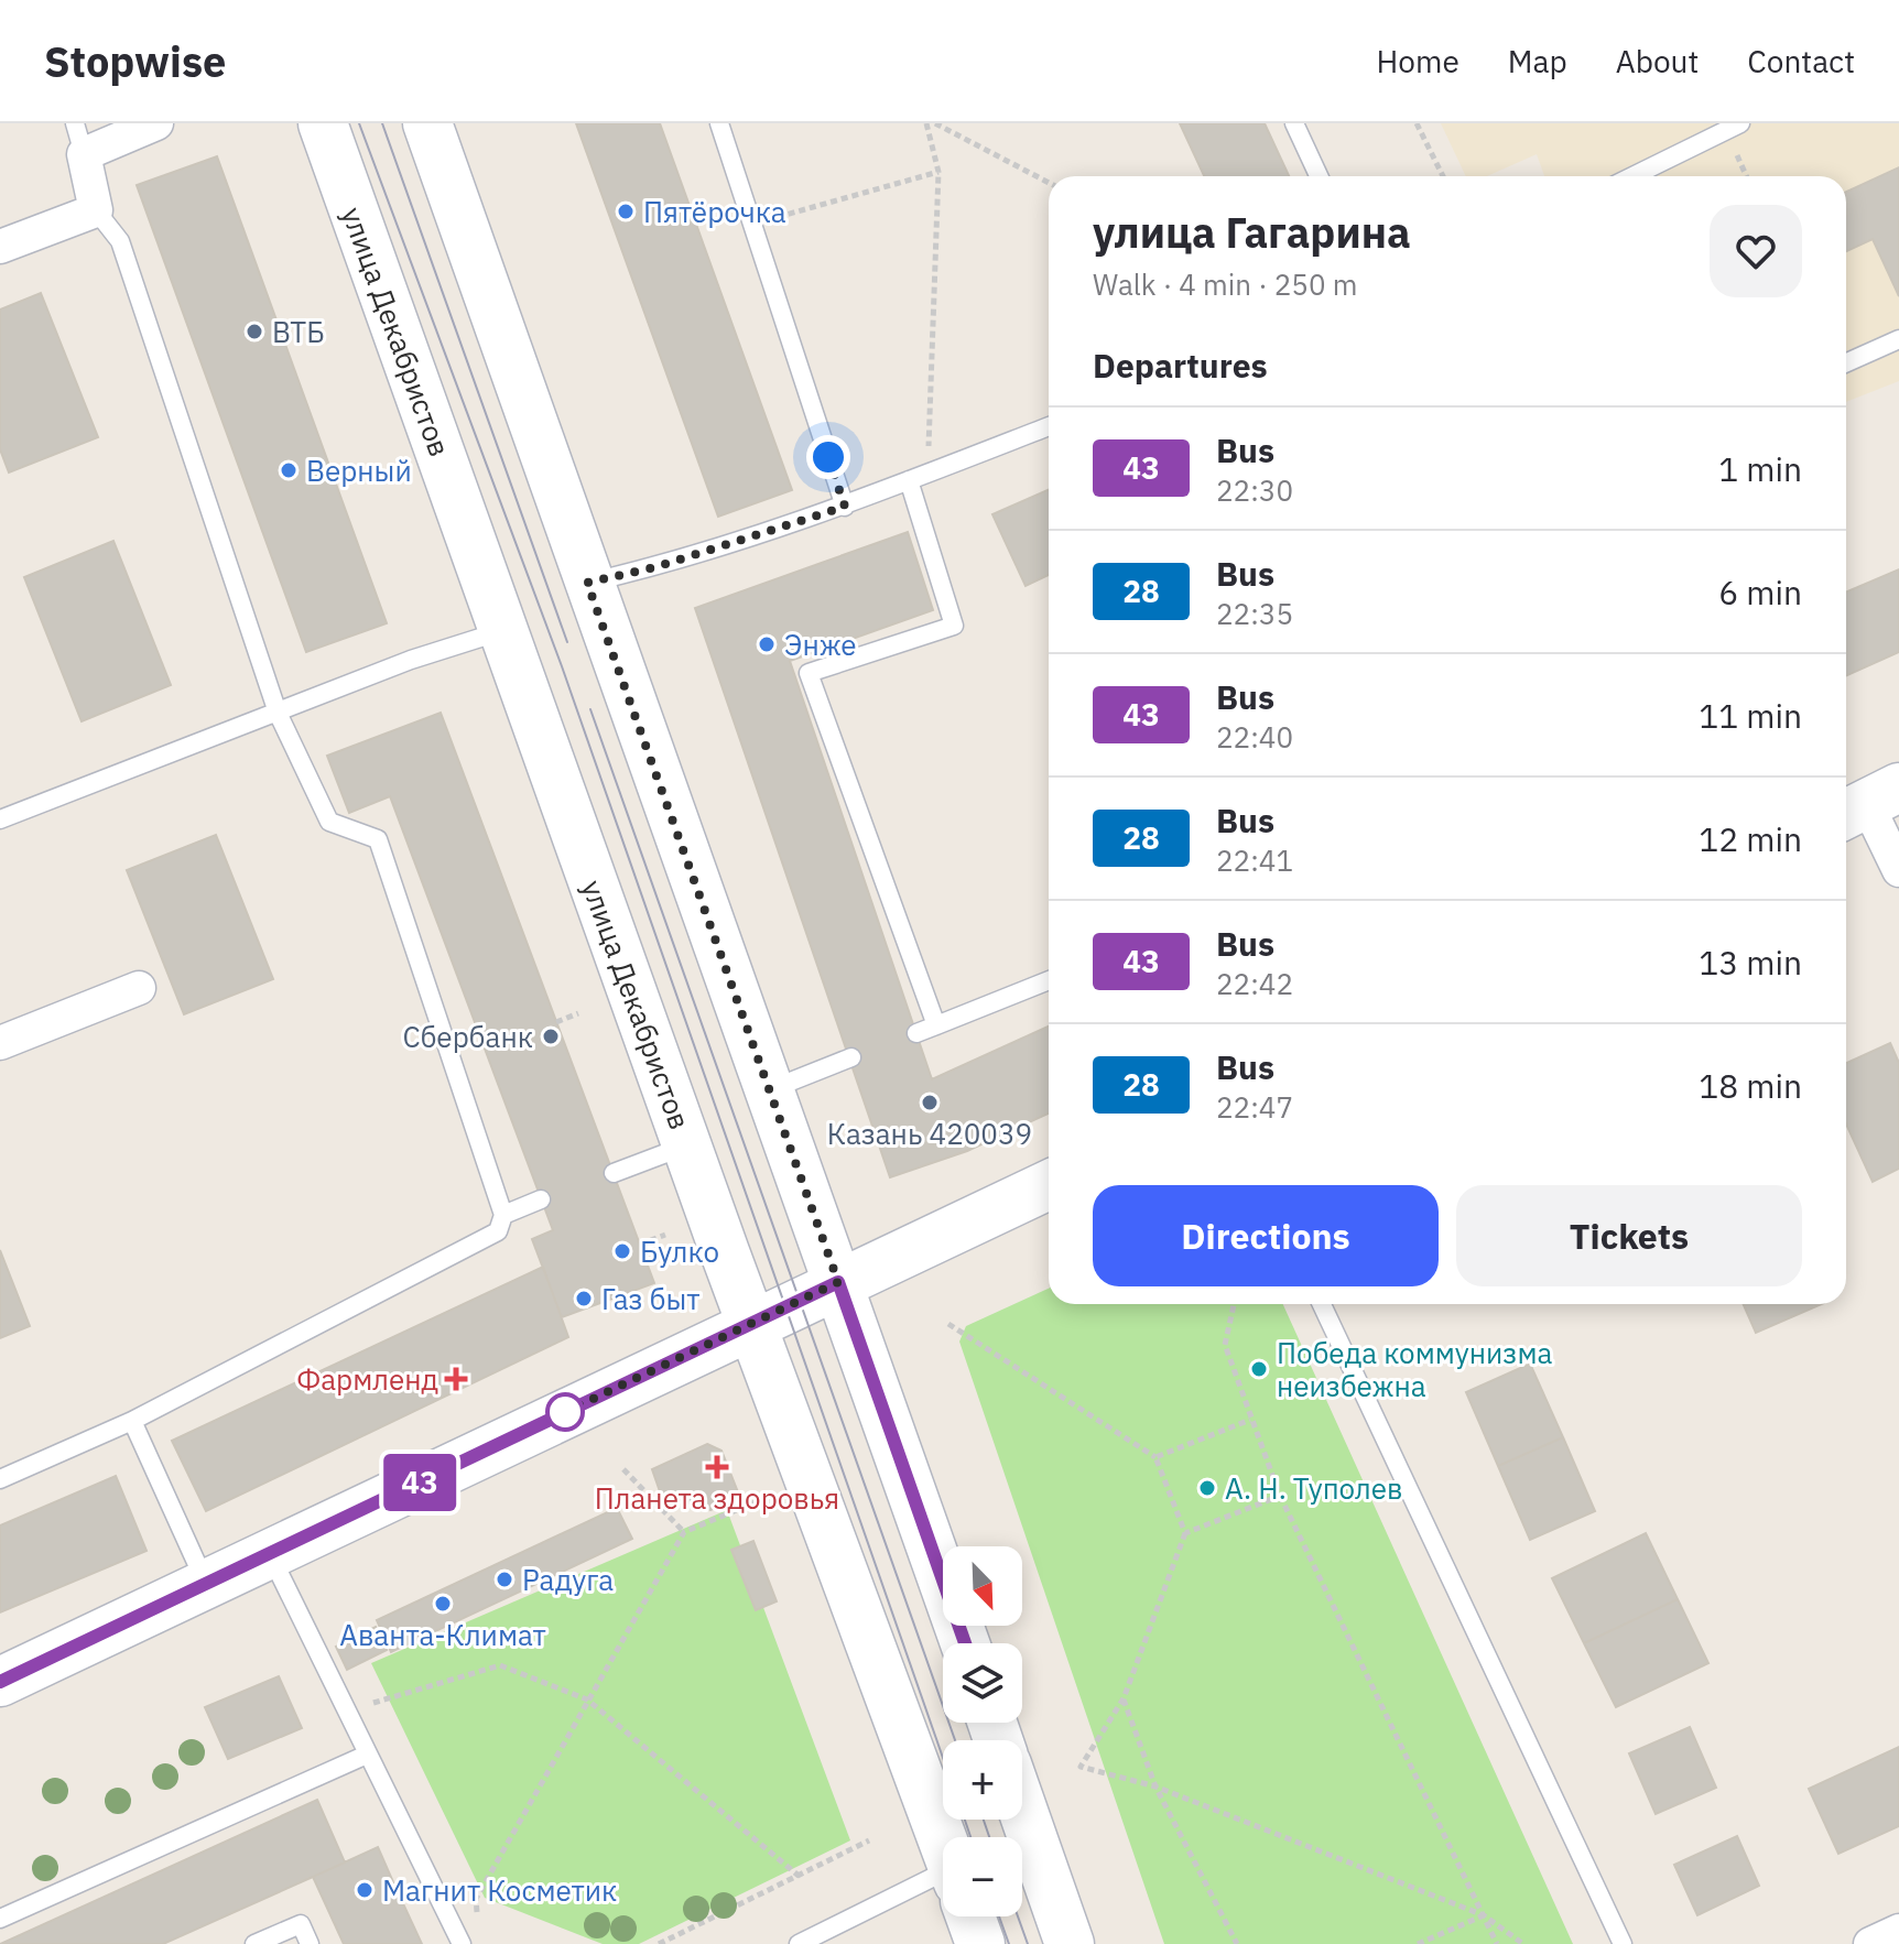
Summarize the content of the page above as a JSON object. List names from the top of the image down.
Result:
{
  "streets": {
    "main road": ["улица Декабристов"]
  },
  "places": {
    "other": [
      "Пятёрочка",
      "ВТБ",
      "Верный",
      "Энже",
      "Сбербанк",
      "Казань 420039",
      "Булко",
      "Газ быт",
      "Победа коммунизма неизбежна",
      "А. Н. Туполев",
      "Радуга",
      "Аванта-Климат",
      "Магнит Косметик"
    ],
    "health": ["Фармленд", "Планета здоровья"]
  },
  "lines": ["bus line 43"],
  "north": "bottom right",
  "page": {
    "header": "Stopwise",
    "nav": [
      "Home",
      "Map",
      "About",
      "Contact"
    ],
    "on_map": "43",
    "heading": [
      ["улица Гагарина", "Walk · 4 min · 250 m"],
      "Departures"
    ],
    "list": [
      {
        "mark": "43",
        "name": "Bus",
        "note": "22:30",
        "value": "1 min"
      },
      {
        "mark": "28",
        "name": "Bus",
        "note": "22:35",
        "value": "6 min"
      },
      {
        "mark": "43",
        "name": "Bus",
        "note": "22:40",
        "value": "11 min"
      },
      {
        "mark": "28",
        "name": "Bus",
        "note": "22:41",
        "value": "12 min"
      },
      {
        "mark": "43",
        "name": "Bus",
        "note": "22:42",
        "value": "13 min"
      },
      {
        "mark": "28",
        "name": "Bus",
        "note": "22:47",
        "value": "18 min"
      }
    ],
    "buttons": ["Directions", "Tickets"],
    "map_buttons": ["+", "−"]
  }
}
